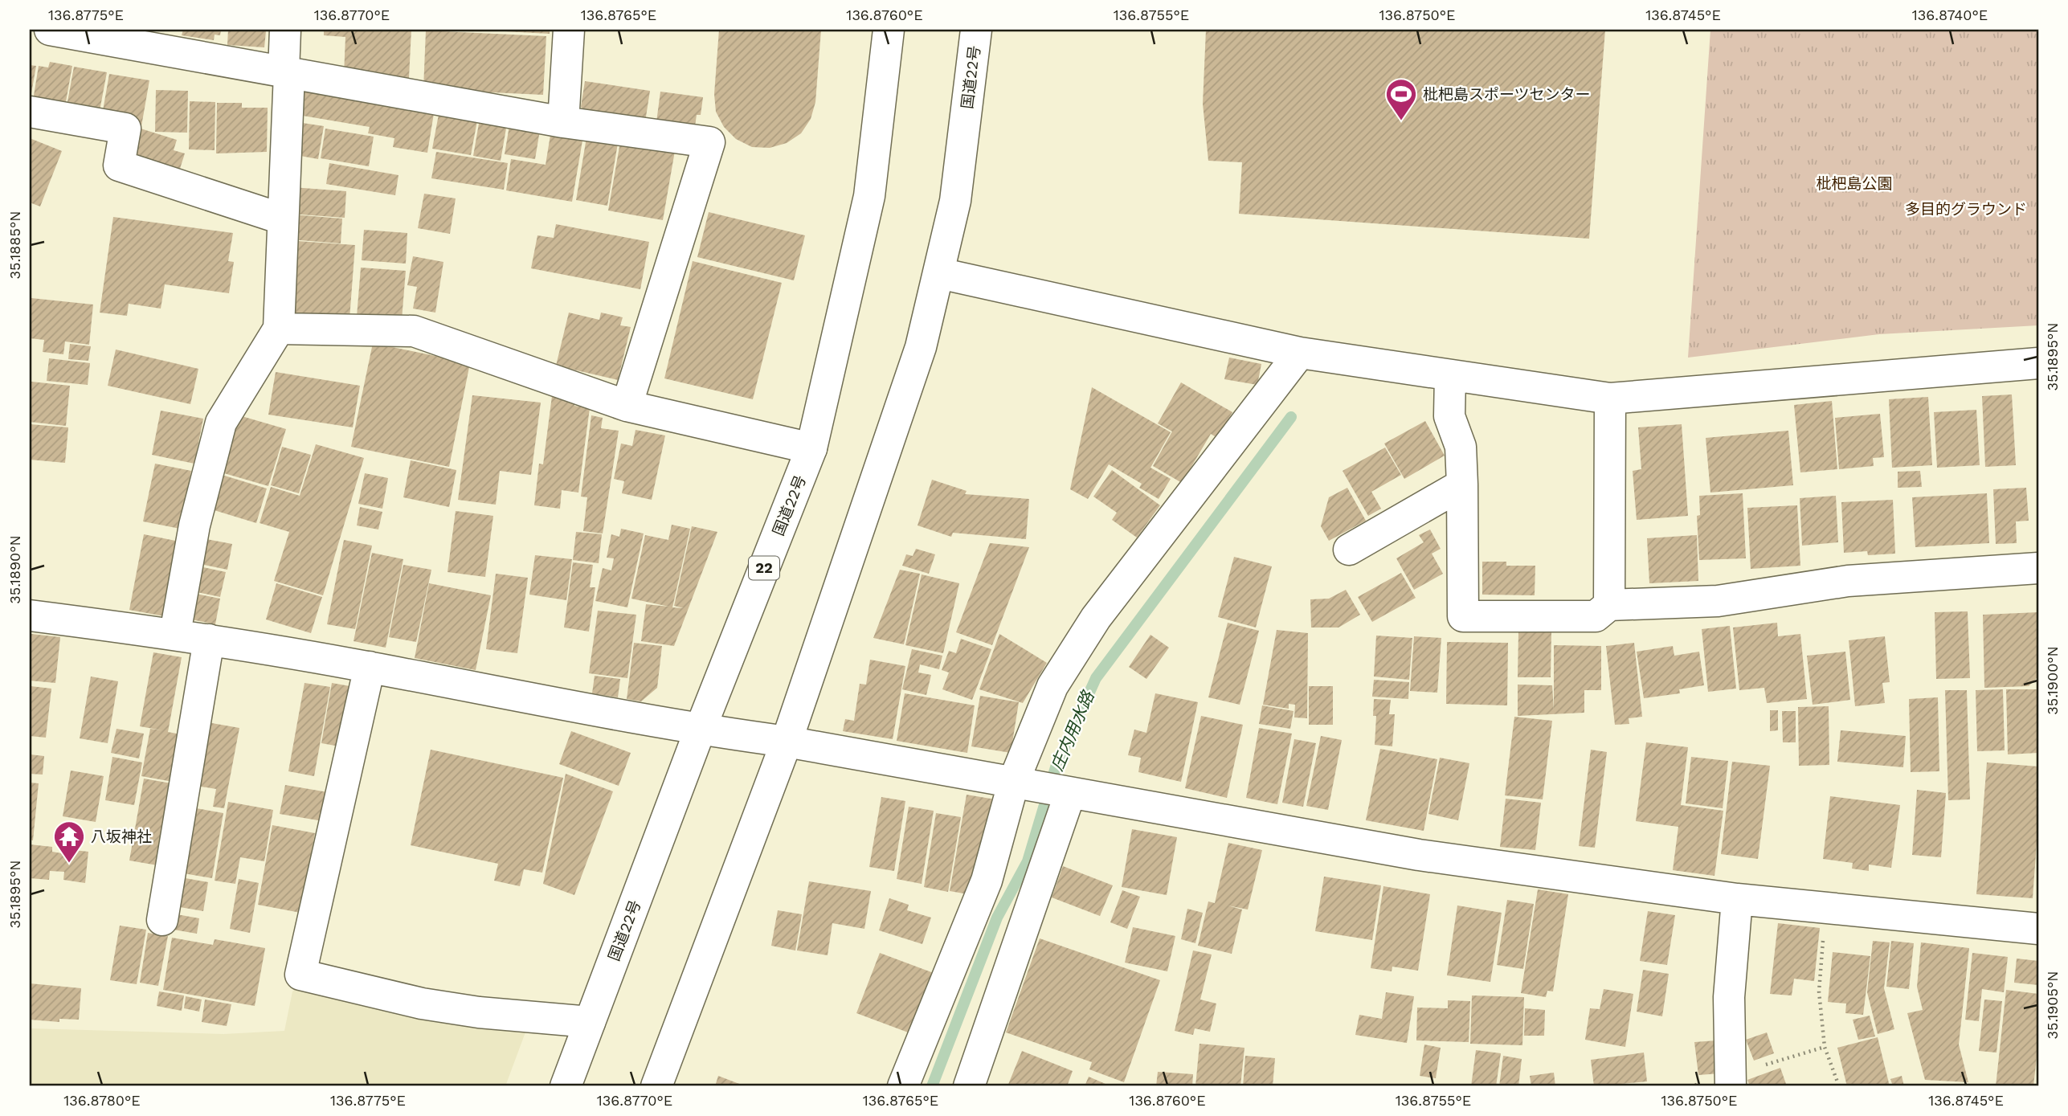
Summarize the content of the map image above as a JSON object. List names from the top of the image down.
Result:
{
  "streets": {
    "main road": ["国道22号", "22"]
  },
  "water": ["庄内用水路"],
  "parks": ["枇杷島公園", "多目的グラウンド"],
  "places": {
    "sports": ["枇杷島スポーツセンター"],
    "temple": ["八坂神社"]
  },
  "coordinates": [
    "136.8775°E",
    "136.8770°E",
    "136.8765°E",
    "136.8760°E",
    "136.8755°E",
    "136.8750°E",
    "136.8745°E",
    "136.8740°E",
    "35.1885°N",
    "35.1895°N",
    "35.1890°N",
    "35.1900°N",
    "35.1905°N",
    "136.8780°E"
  ]
}
